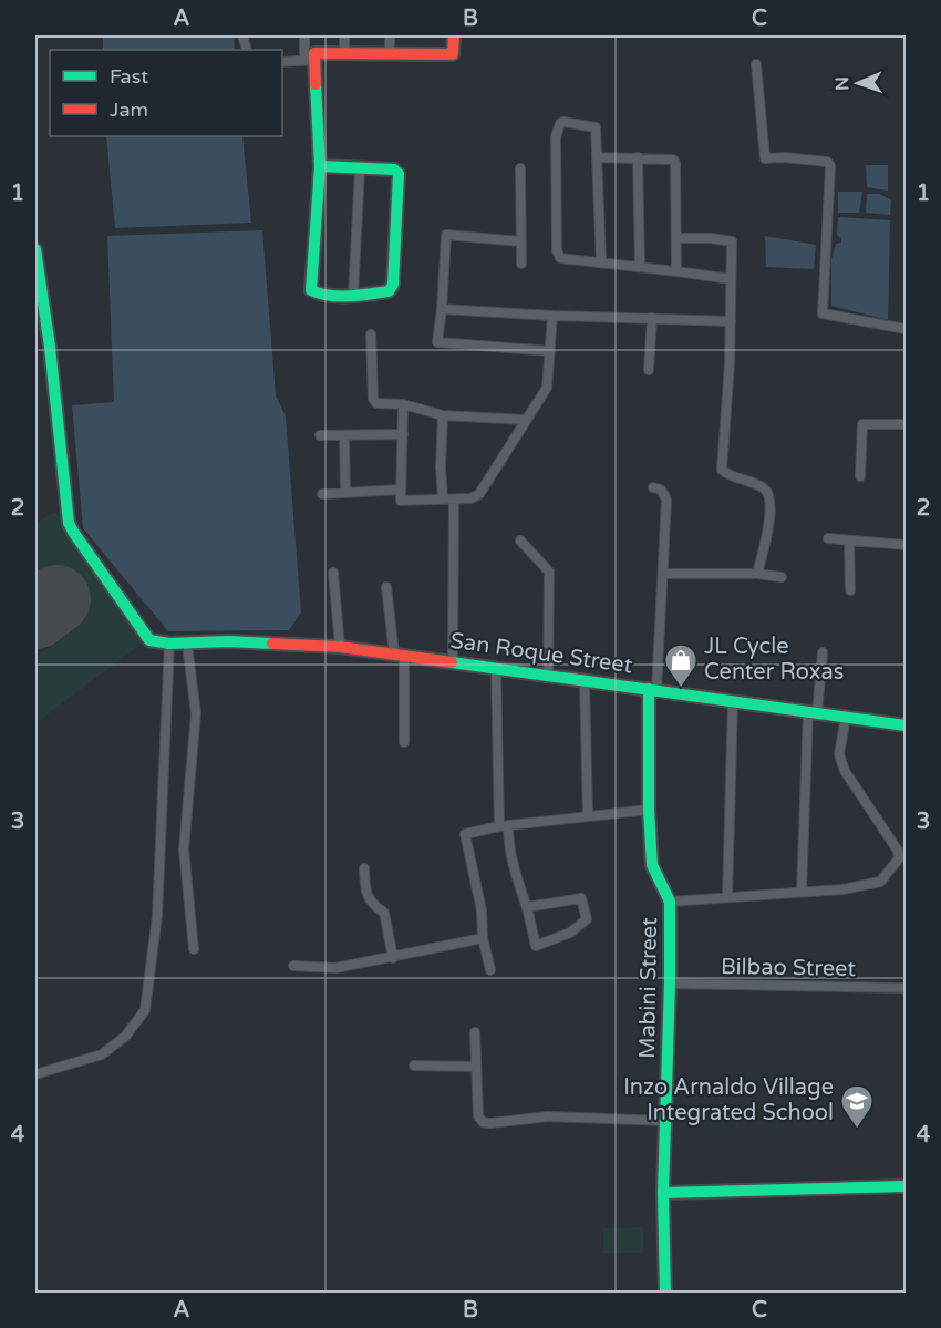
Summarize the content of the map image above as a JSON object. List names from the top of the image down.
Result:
{
  "streets": {
    "main road": ["San Roque Street", "Mabini Street"],
    "street": ["Bilbao Street"]
  },
  "crossings": [
    ["San Roque Street", "Mabini Street"],
    ["Bilbao Street", "Mabini Street"]
  ],
  "places": {
    "shop": ["JL Cycle Center Roxas"],
    "school or university": ["Inzo Arnaldo Village Integrated School"]
  },
  "legend": ["Fast", "Jam"],
  "north": "left",
  "grid": {
    "columns": ["A", "B", "C"],
    "rows": [
      "1",
      "2",
      "3",
      "4"
    ]
  }
}
